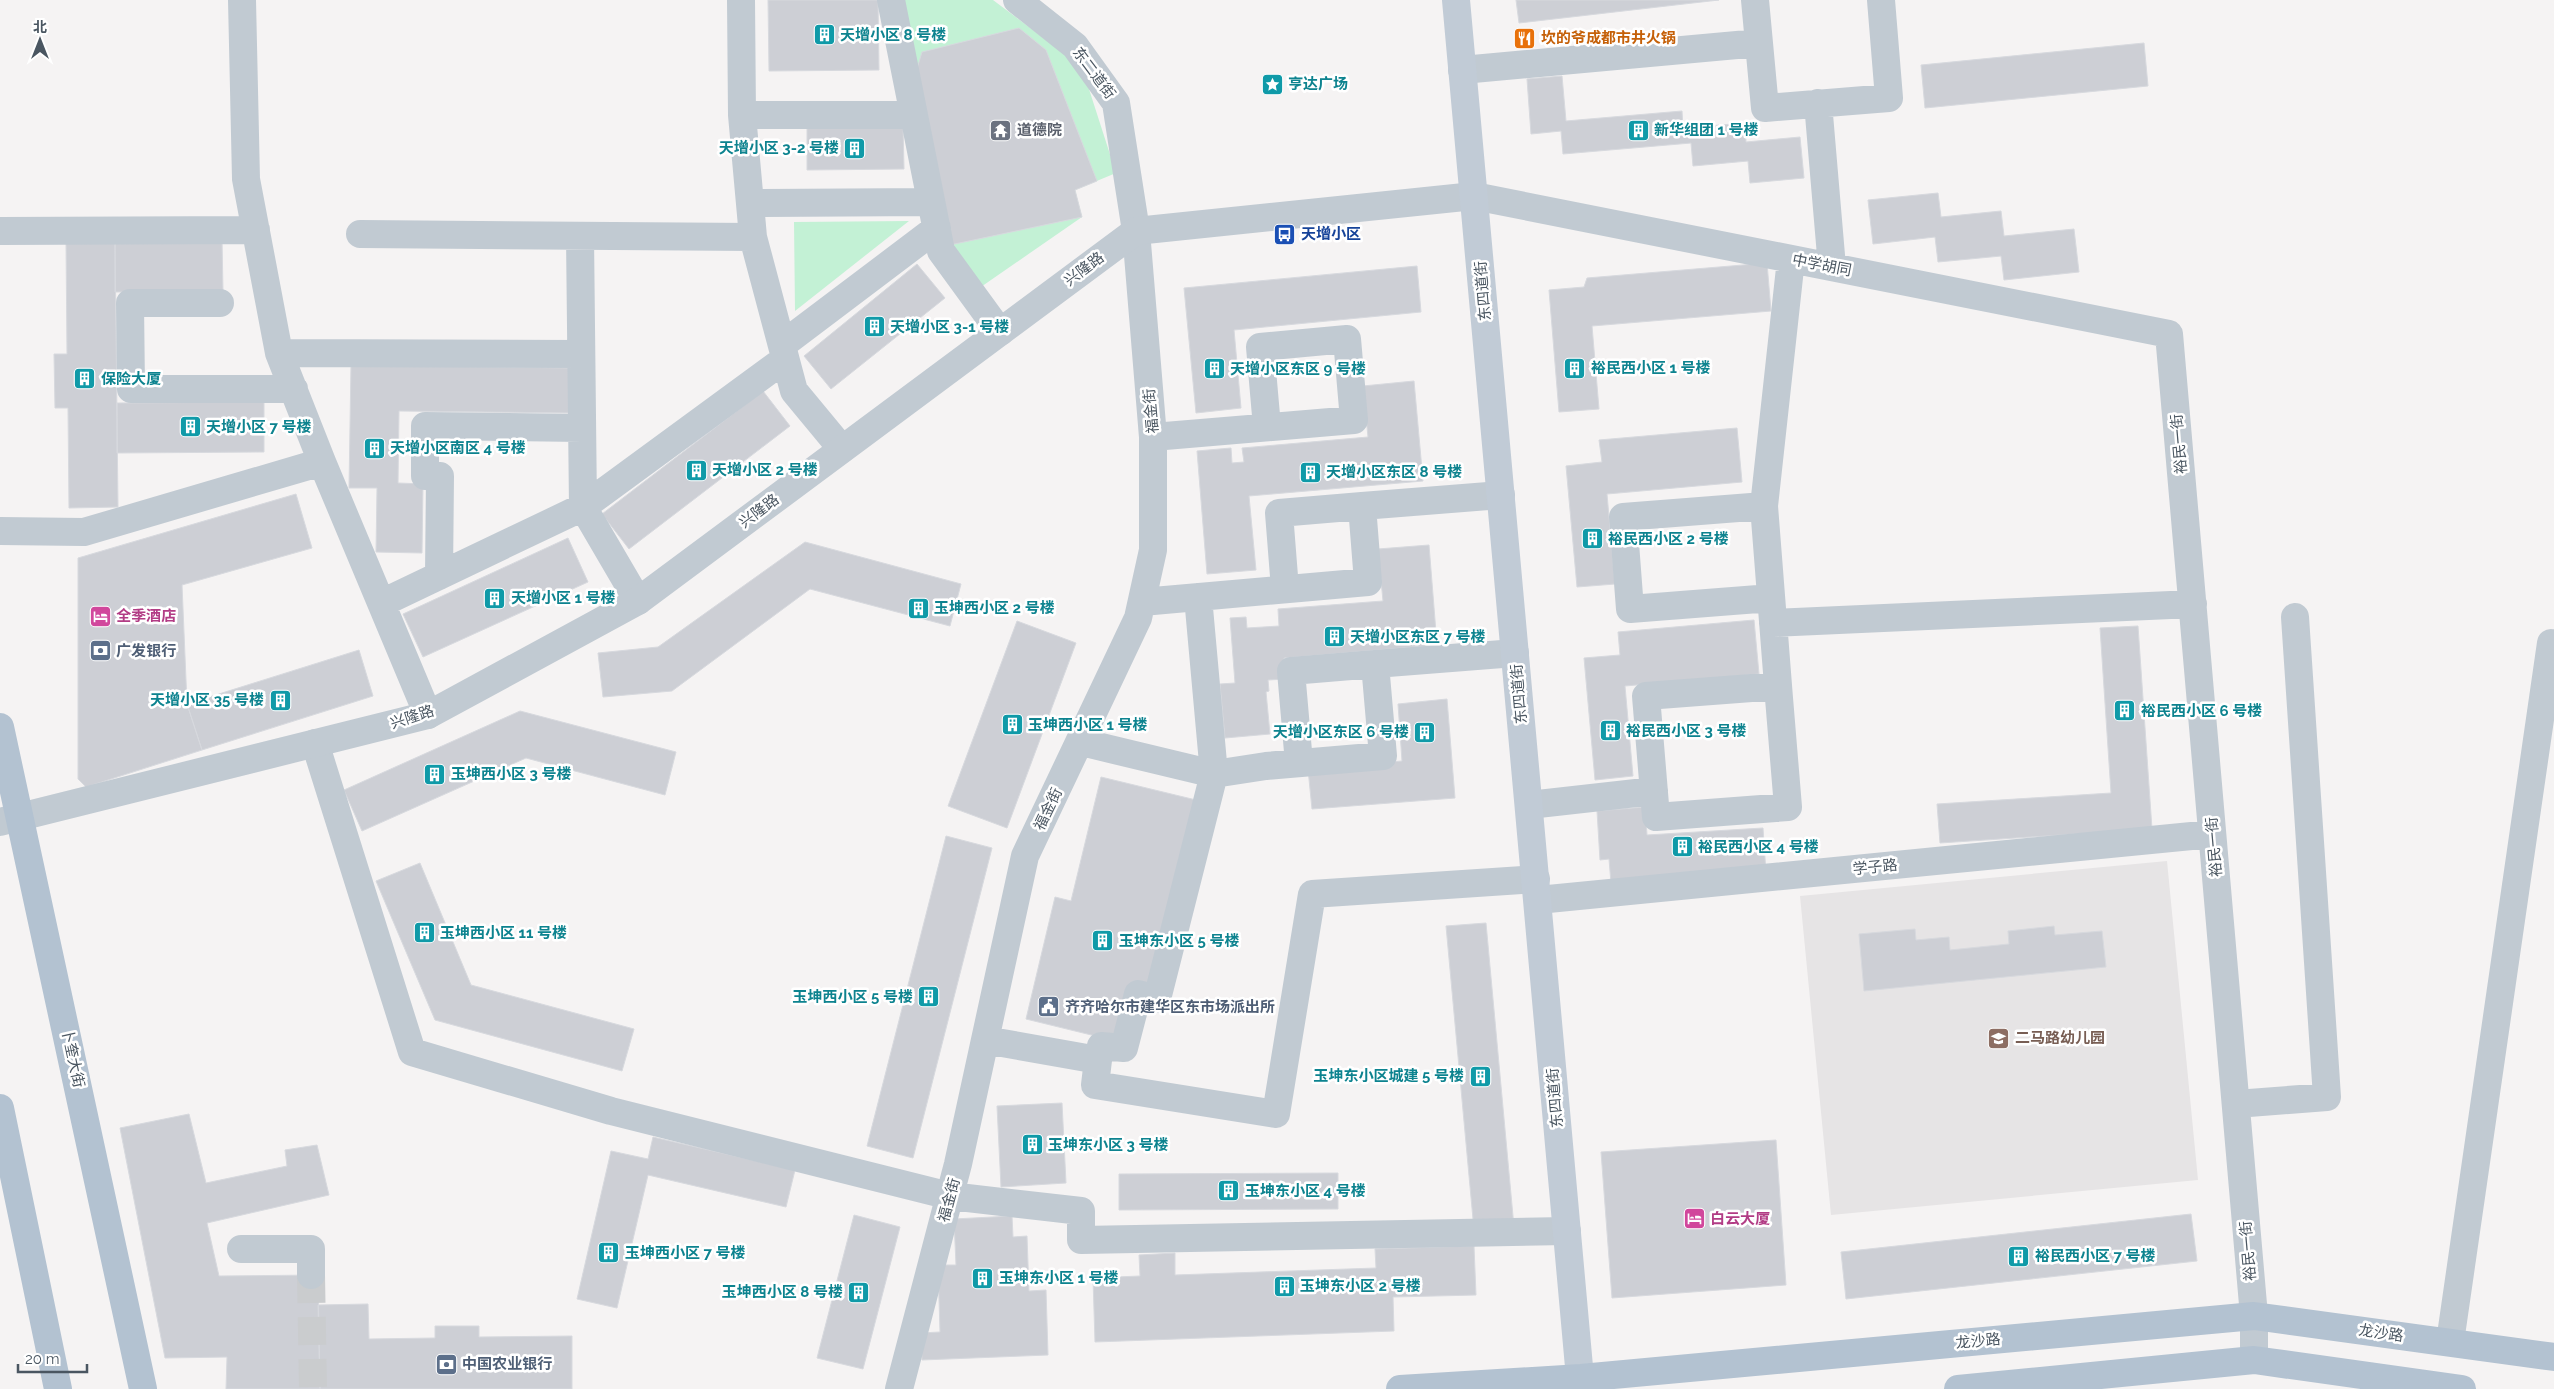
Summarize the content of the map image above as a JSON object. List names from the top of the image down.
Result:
{
  "streets": {
    "main road": ["东四道街", "卜奎大街", "龙沙路"],
    "street": [
      "东二道街",
      "中学胡同",
      "兴隆路",
      "福金街",
      "裕民一街",
      "学子路"
    ]
  },
  "crossings": [
    ["东二道街", "兴隆路"],
    ["东二道街", "福金街"],
    ["中学胡同", "东四道街"],
    ["中学胡同", "裕民一街"],
    ["兴隆路", "福金街"],
    ["兴隆路", "卜奎大街"],
    ["东四道街", "学子路"],
    ["东四道街", "龙沙路"],
    ["裕民一街", "学子路"],
    ["裕民一街", "龙沙路"]
  ],
  "places": {
    "building": [
      "天增小区 8 号楼",
      "新华组团 1 号楼",
      "天增小区 3-2 号楼",
      "天增小区 3-1 号楼",
      "裕民西小区 1 号楼",
      "天增小区东区 9 号楼",
      "保险大厦",
      "天增小区 7 号楼",
      "天增小区南区 4 号楼",
      "天增小区 2 号楼",
      "天增小区东区 8 号楼",
      "裕民西小区 2 号楼",
      "天增小区 1 号楼",
      "玉坤西小区 2 号楼",
      "天增小区东区 7 号楼",
      "天增小区 35 号楼",
      "裕民西小区 6 号楼",
      "玉坤西小区 1 号楼",
      "裕民西小区 3 号楼",
      "天增小区东区 6 号楼",
      "玉坤西小区 3 号楼",
      "裕民西小区 4 号楼",
      "玉坤西小区 11 号楼",
      "玉坤东小区 5 号楼",
      "玉坤西小区 5 号楼",
      "玉坤东小区城建 5 号楼",
      "玉坤东小区 3 号楼",
      "玉坤东小区 4 号楼",
      "玉坤西小区 7 号楼",
      "裕民西小区 7 号楼",
      "玉坤东小区 1 号楼",
      "玉坤东小区 2 号楼",
      "玉坤西小区 8 号楼"
    ],
    "restaurant": ["坎的爷成都市井火锅"],
    "place": ["亨达广场"],
    "temple": ["道德院"],
    "bus stop": ["天增小区"],
    "hotel": ["全季酒店", "白云大厦"],
    "bank": ["广发银行", "中国农业银行"],
    "public building": ["齐齐哈尔市建华区东市场派出所"],
    "school or university": ["二马路幼儿园"]
  },
  "scale_bar": "20 m",
  "north": "top"
}
